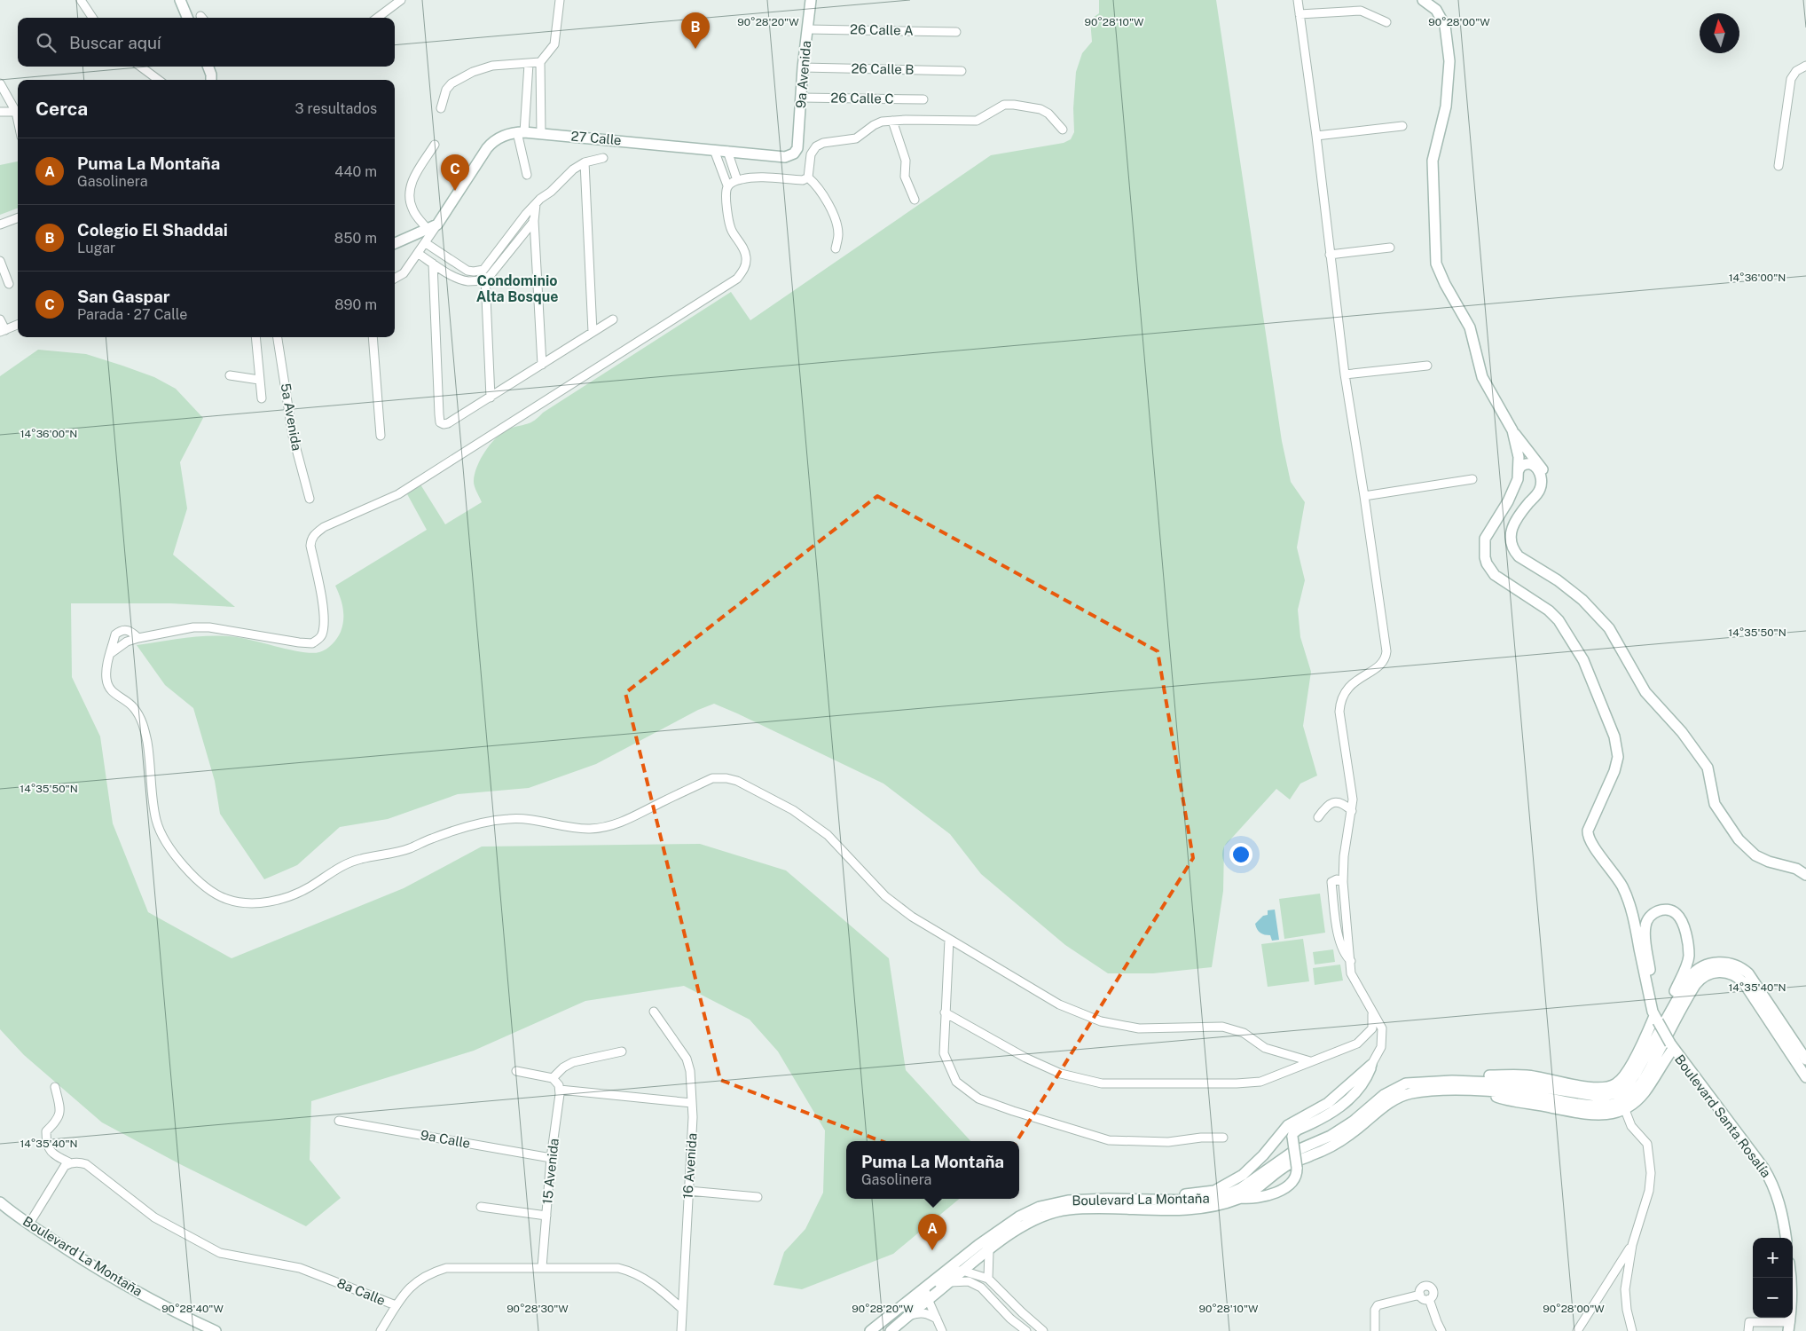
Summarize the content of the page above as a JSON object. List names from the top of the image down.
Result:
{
  "streets": {
    "main road": [
      "9a Avenida",
      "27 Calle",
      "Boulevard Santa Rosalía",
      "Boulevard La Montaña"
    ],
    "street": [
      "26 Calle A",
      "26 Calle B",
      "26 Calle C",
      "5a Avenida",
      "9a Calle",
      "16 Avenida",
      "15 Avenida",
      "8a Calle"
    ]
  },
  "crossings": [
    ["26 Calle A", "9a Avenida"],
    ["26 Calle B", "9a Avenida"],
    ["9a Avenida", "26 Calle C"],
    ["9a Avenida", "27 Calle"],
    ["Boulevard Santa Rosalía", "Boulevard La Montaña"],
    ["9a Calle", "15 Avenida"],
    ["16 Avenida", "8a Calle"],
    ["15 Avenida", "8a Calle"]
  ],
  "districts": ["Condominio Alta Bosque"],
  "north": "top",
  "page": {
    "pins": ["B", "C", "A"],
    "search": "Buscar aquí",
    "heading": ["Cerca", "3 resultados"],
    "list": [
      {
        "mark": "A",
        "name": "Puma La Montaña",
        "note": "Gasolinera",
        "value": "440 m"
      },
      {
        "mark": "B",
        "name": "Colegio El Shaddai",
        "note": "Lugar",
        "value": "850 m"
      },
      {
        "mark": "C",
        "name": "San Gaspar",
        "note": "Parada · 27 Calle",
        "value": "890 m"
      }
    ],
    "popup": ["Puma La Montaña", "Gasolinera"],
    "map_buttons": ["+", "−"]
  },
  "coordinates": [
    "90°28'20\"W",
    "90°28'10\"W",
    "90°28'00\"W",
    "14°36'00\"N",
    "14°35'50\"N",
    "14°35'40\"N",
    "90°28'40\"W",
    "90°28'30\"W"
  ]
}
